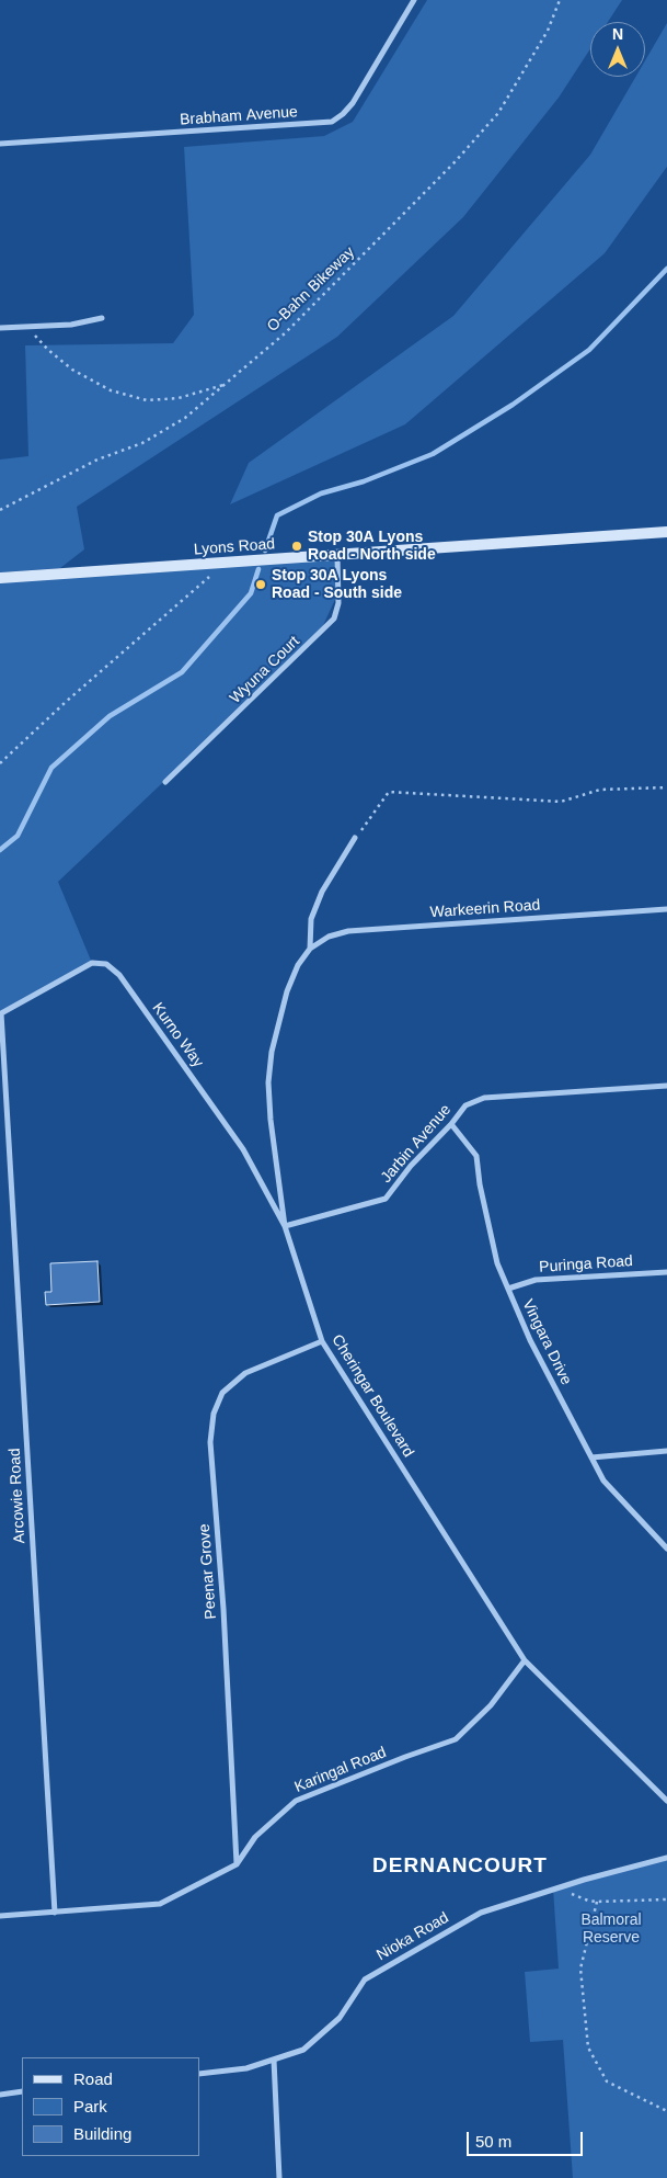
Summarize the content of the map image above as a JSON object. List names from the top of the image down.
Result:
{
  "streets": {
    "street": [
      "Brabham Avenue",
      "Lyons Road",
      "Wyuna Court",
      "Warkeerin Road",
      "Kurno Way",
      "Jarbin Avenue",
      "Puringa Road",
      "Vingara Drive",
      "Cheringar Boulevard",
      "Arcowie Road",
      "Peenar Grove",
      "Karingal Road",
      "Nioka Road"
    ],
    "path": ["O-Bahn Bikeway"]
  },
  "crossings": [
    ["Lyons Road", "Wyuna Court"],
    ["Warkeerin Road", "Cheringar Boulevard"],
    ["Kurno Way", "Jarbin Avenue"],
    ["Kurno Way", "Cheringar Boulevard"],
    ["Kurno Way", "Arcowie Road"],
    ["Jarbin Avenue", "Vingara Drive"],
    ["Jarbin Avenue", "Cheringar Boulevard"],
    ["Puringa Road", "Vingara Drive"],
    ["Cheringar Boulevard", "Peenar Grove"],
    ["Cheringar Boulevard", "Karingal Road"],
    ["Arcowie Road", "Karingal Road"],
    ["Peenar Grove", "Karingal Road"]
  ],
  "districts": ["DERNANCOURT"],
  "parks": ["Balmoral Reserve"],
  "places": ["Stop 30A Lyons Road - North side", "Stop 30A Lyons Road - South side"],
  "legend": ["Road", "Park", "Building"],
  "scale_bar": "50 m",
  "north": "top"
}
